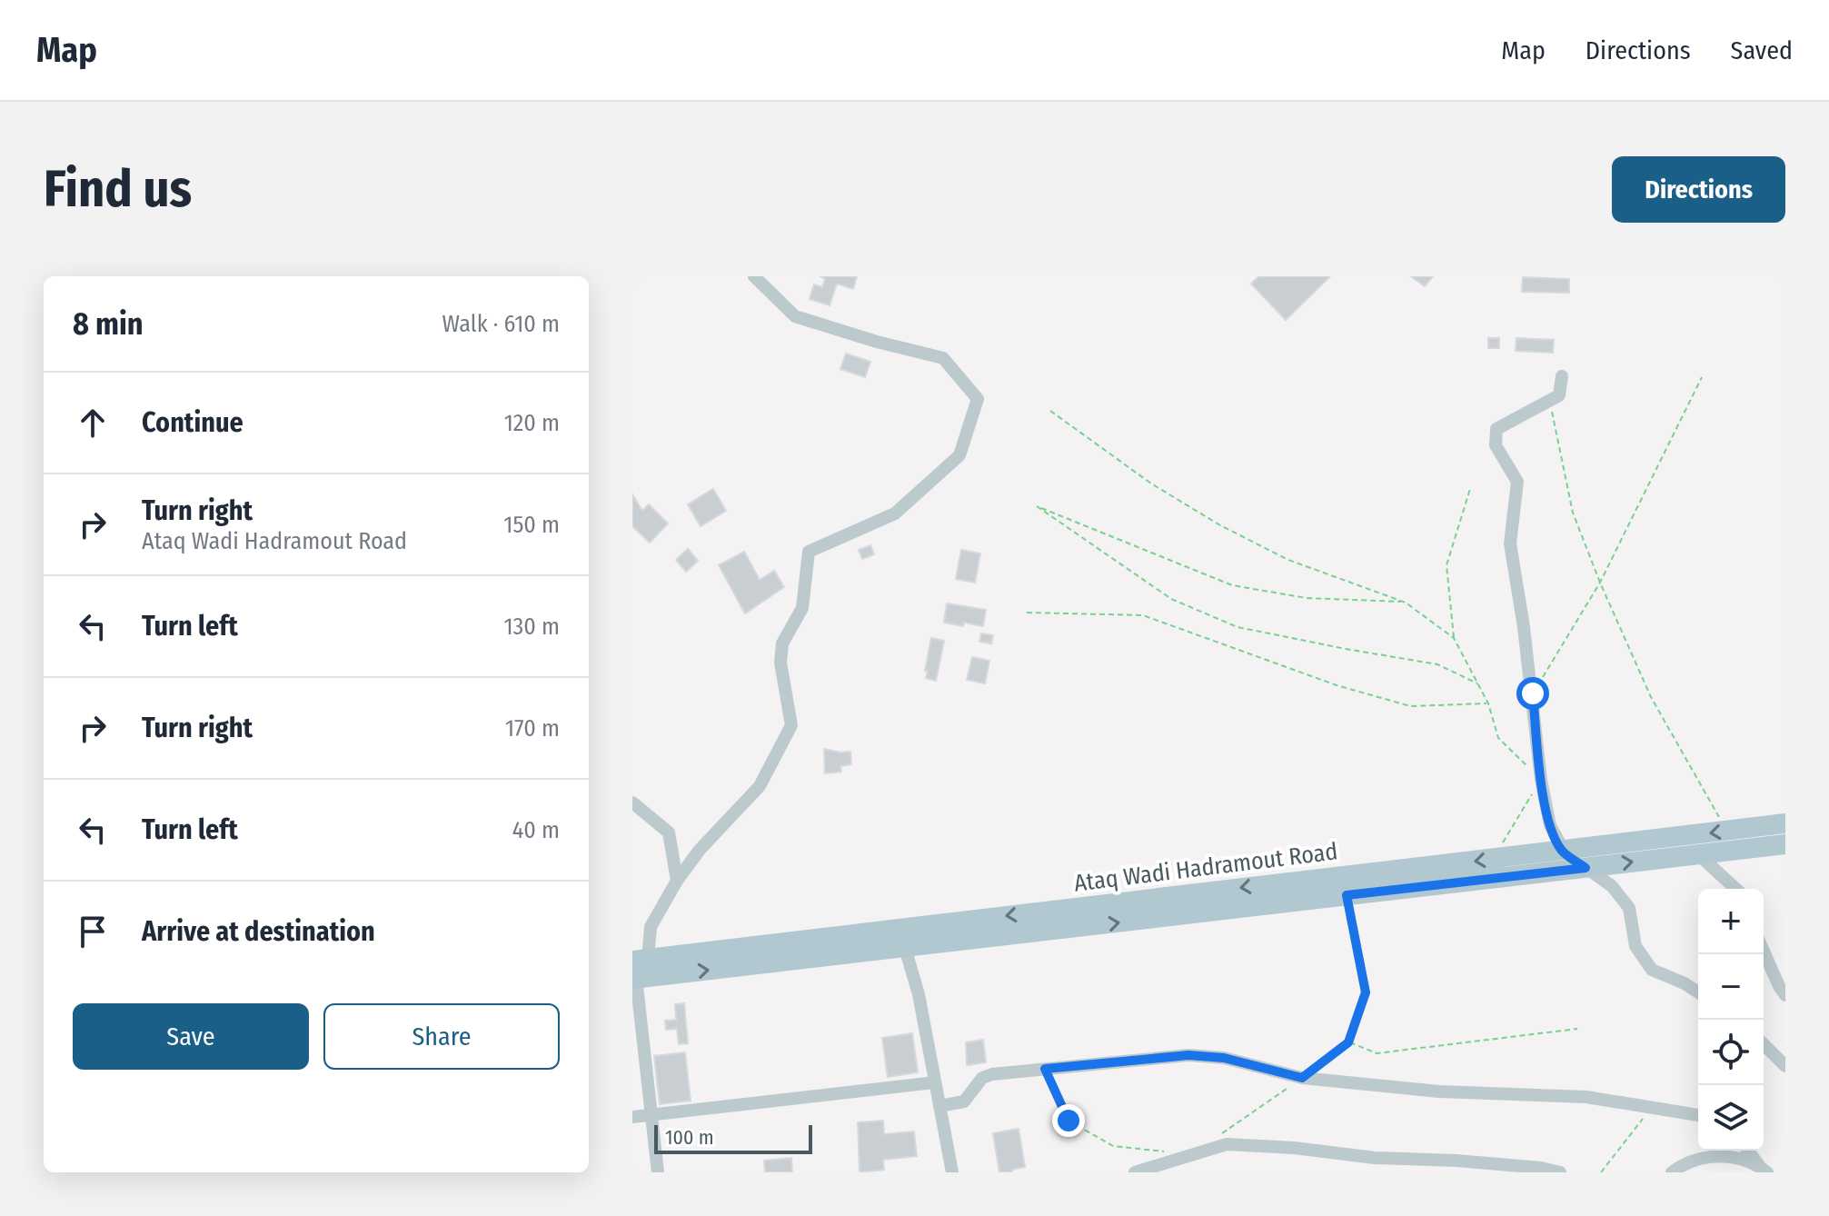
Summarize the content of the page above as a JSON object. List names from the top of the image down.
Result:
{
  "streets": {
    "main road": ["Ataq Wadi Hadramout Road"]
  },
  "scale_bar": "100 m",
  "page": {
    "header": "Map",
    "nav": ["Map", "Directions", "Saved"],
    "buttons": [
      "Directions",
      ["Save", "Share"]
    ],
    "title": "Find us",
    "heading": ["8 min", "Walk · 610 m"],
    "list": [
      ["Continue", "120 m"],
      ["Turn right", "Ataq Wadi Hadramout Road", "150 m"],
      ["Turn left", "130 m"],
      ["Turn right", "170 m"],
      ["Turn left", "40 m"],
      "Arrive at destination"
    ],
    "map_buttons": ["+", "−"],
    "scale": "100 m"
  }
}
